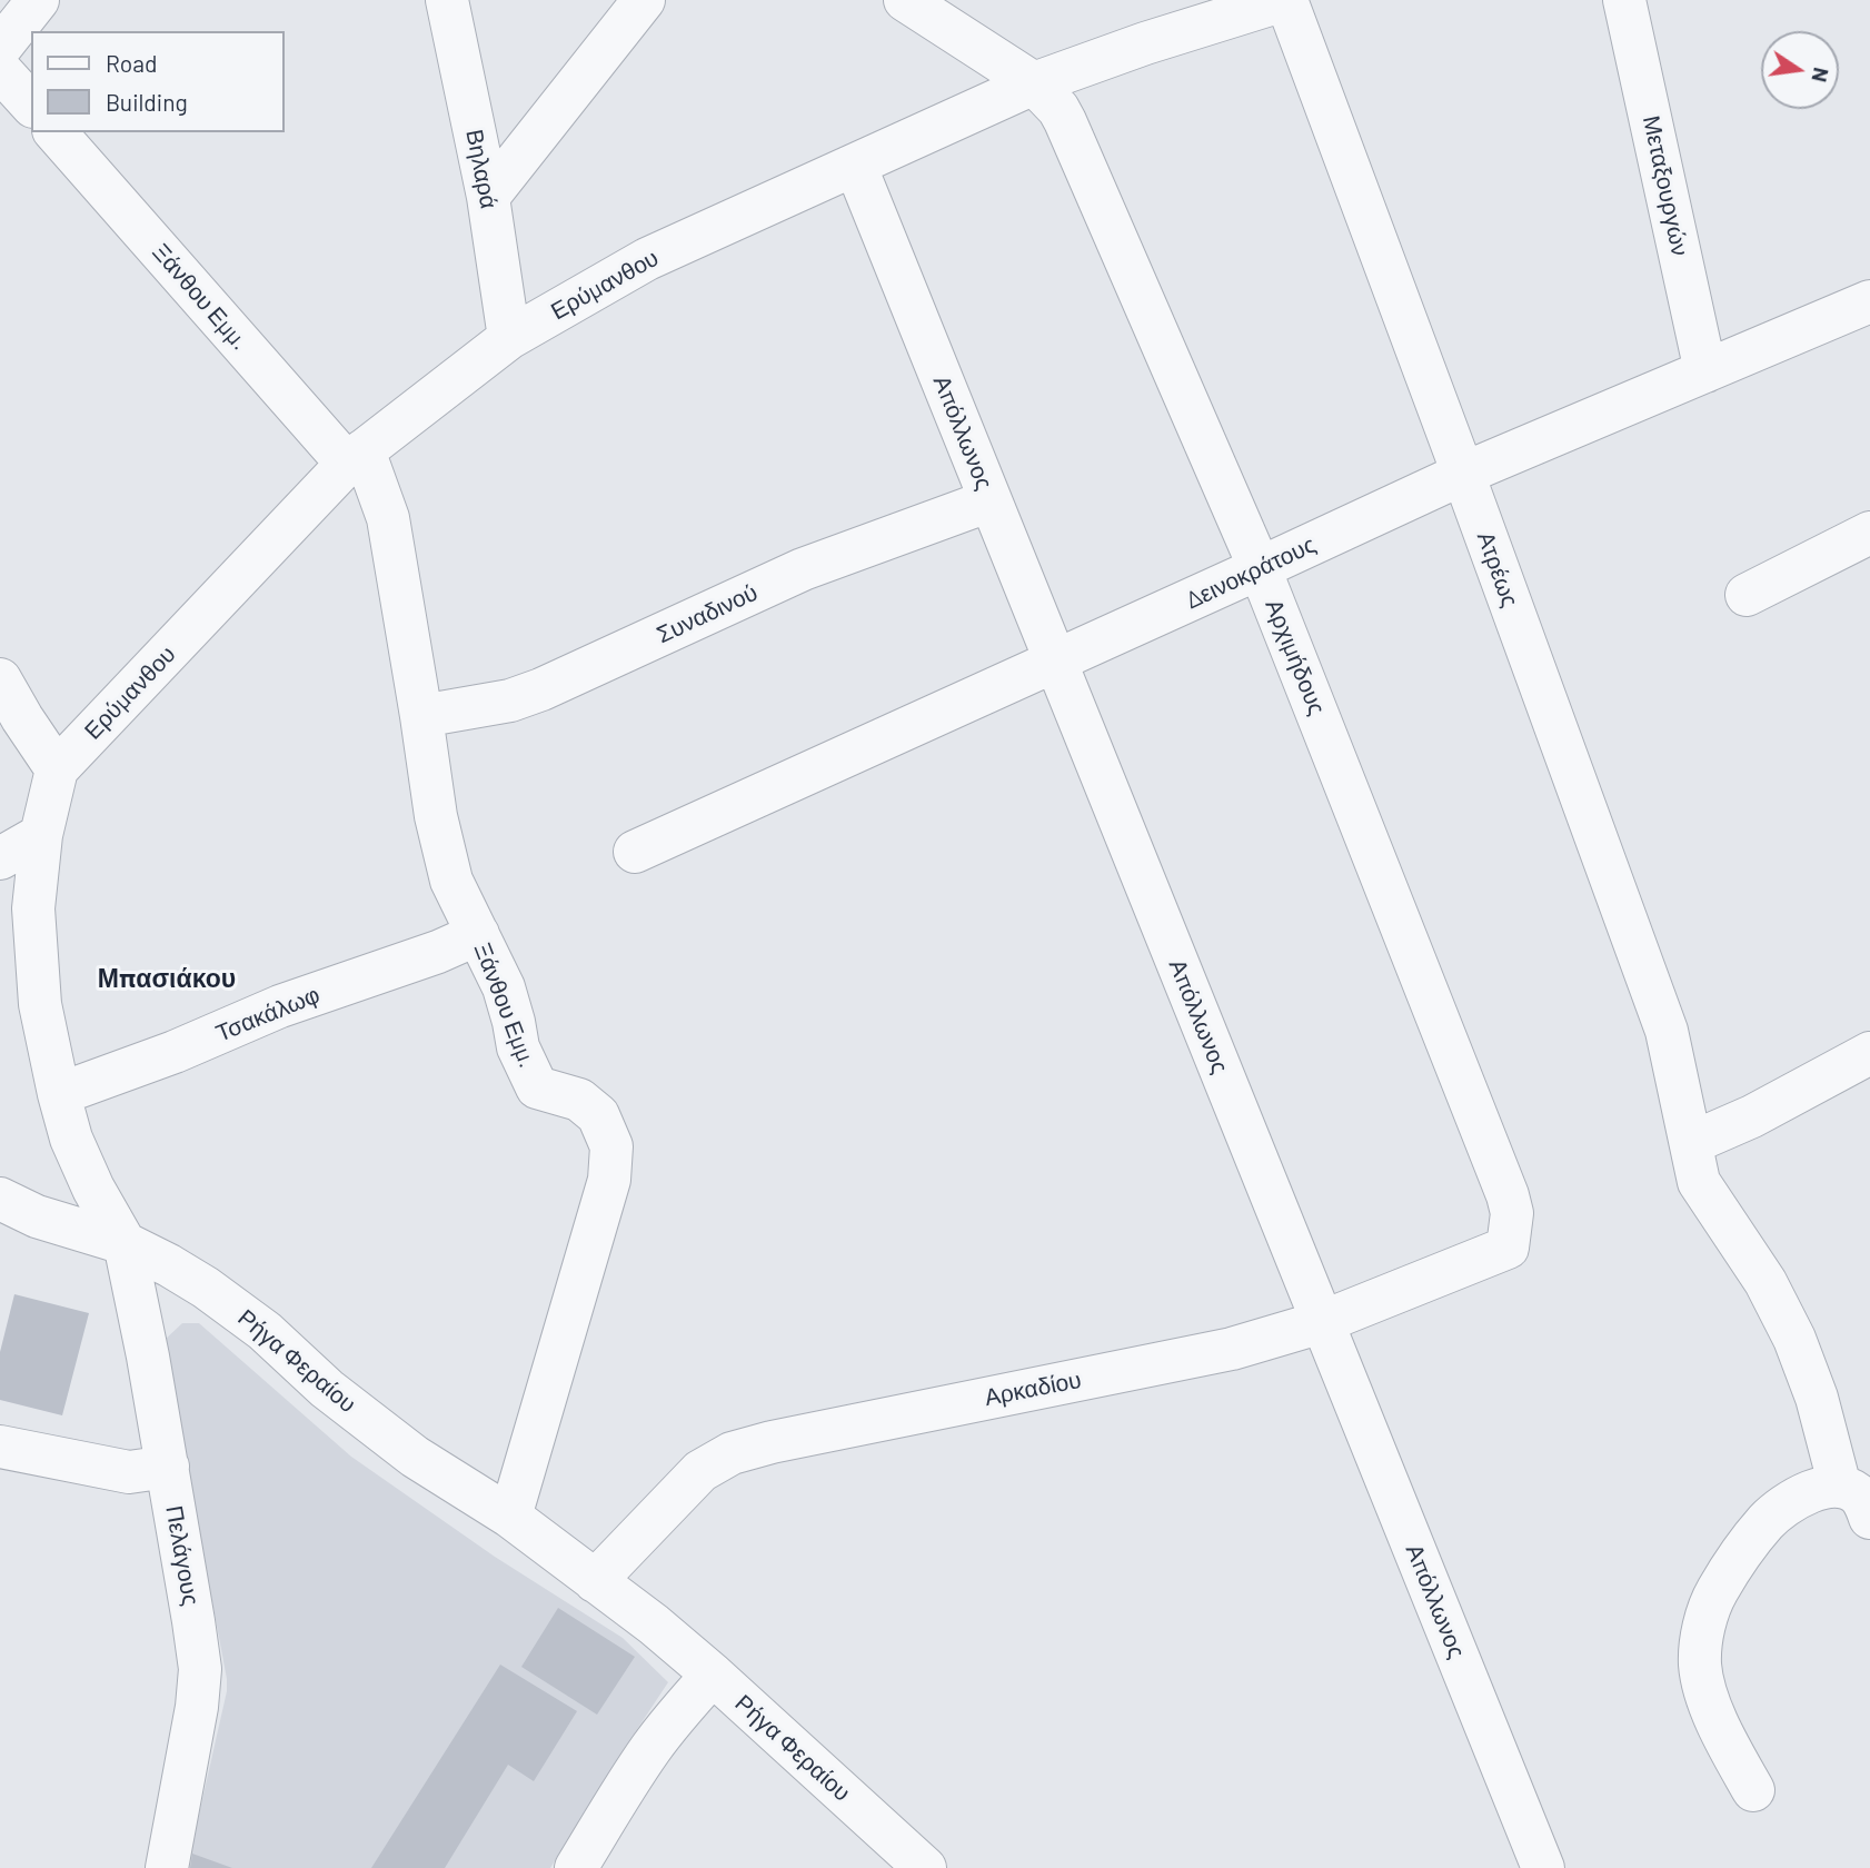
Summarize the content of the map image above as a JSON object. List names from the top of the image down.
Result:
{
  "streets": {
    "street": [
      "Βηλαρά",
      "Μεταξουργών",
      "Ερύμανθου",
      "Ξάνθου Εμμ.",
      "Απόλλωνος",
      "Ατρέως",
      "Δεινοκράτους",
      "Συναδινού",
      "Αρχιμήδους",
      "Τσακάλωφ",
      "Ρήγα Φεραίου",
      "Αρκαδίου",
      "Πελάγους"
    ]
  },
  "crossings": [
    ["Βηλαρά", "Ερύμανθου"],
    ["Μεταξουργών", "Δεινοκράτους"],
    ["Ερύμανθου", "Ξάνθου Εμμ."],
    ["Ερύμανθου", "Απόλλωνος"],
    ["Ερύμανθου", "Ατρέως"],
    ["Ερύμανθου", "Αρχιμήδους"],
    ["Ξάνθου Εμμ.", "Συναδινού"],
    ["Ξάνθου Εμμ.", "Τσακάλωφ"],
    ["Ξάνθου Εμμ.", "Ρήγα Φεραίου"],
    ["Απόλλωνος", "Δεινοκράτους"],
    ["Απόλλωνος", "Συναδινού"],
    ["Απόλλωνος", "Αρκαδίου"],
    ["Ατρέως", "Δεινοκράτους"],
    ["Δεινοκράτους", "Αρχιμήδους"],
    ["Αρχιμήδους", "Αρκαδίου"],
    ["Ρήγα Φεραίου", "Αρκαδίου"],
    ["Ρήγα Φεραίου", "Πελάγους"]
  ],
  "districts": ["Μπασιάκου"],
  "legend": ["Road", "Building"],
  "north": "right"
}
